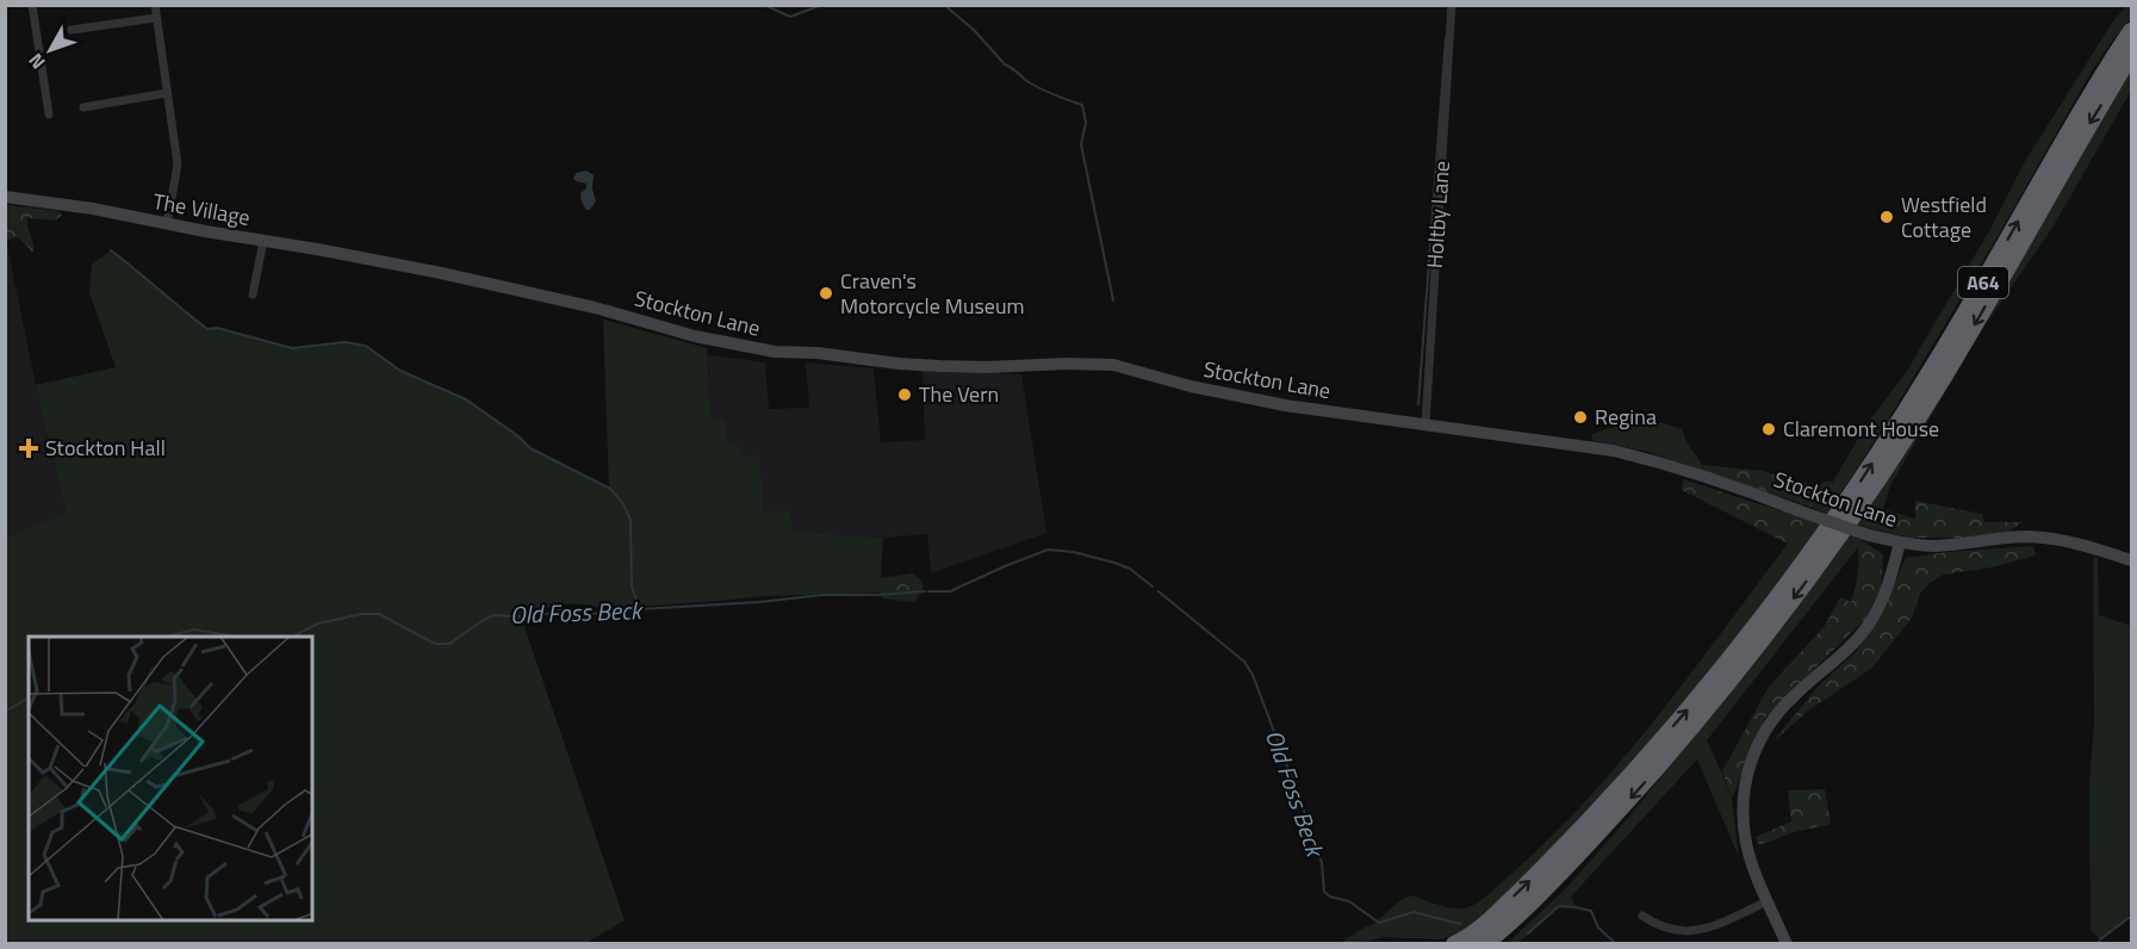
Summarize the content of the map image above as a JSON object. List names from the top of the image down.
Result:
{
  "streets": {
    "highway": ["A64"],
    "street": ["The Village", "Holtby Lane", "Stockton Lane"]
  },
  "crossings": [
    ["The Village", "Stockton Lane"],
    ["Holtby Lane", "Stockton Lane"]
  ],
  "water": ["Old Foss Beck"],
  "places": {
    "other": [
      "Westfield Cottage",
      "Craven's Motorcycle Museum",
      "The Vern",
      "Regina",
      "Claremont House"
    ],
    "health": ["Stockton Hall"]
  },
  "north": "bottom left"
}
